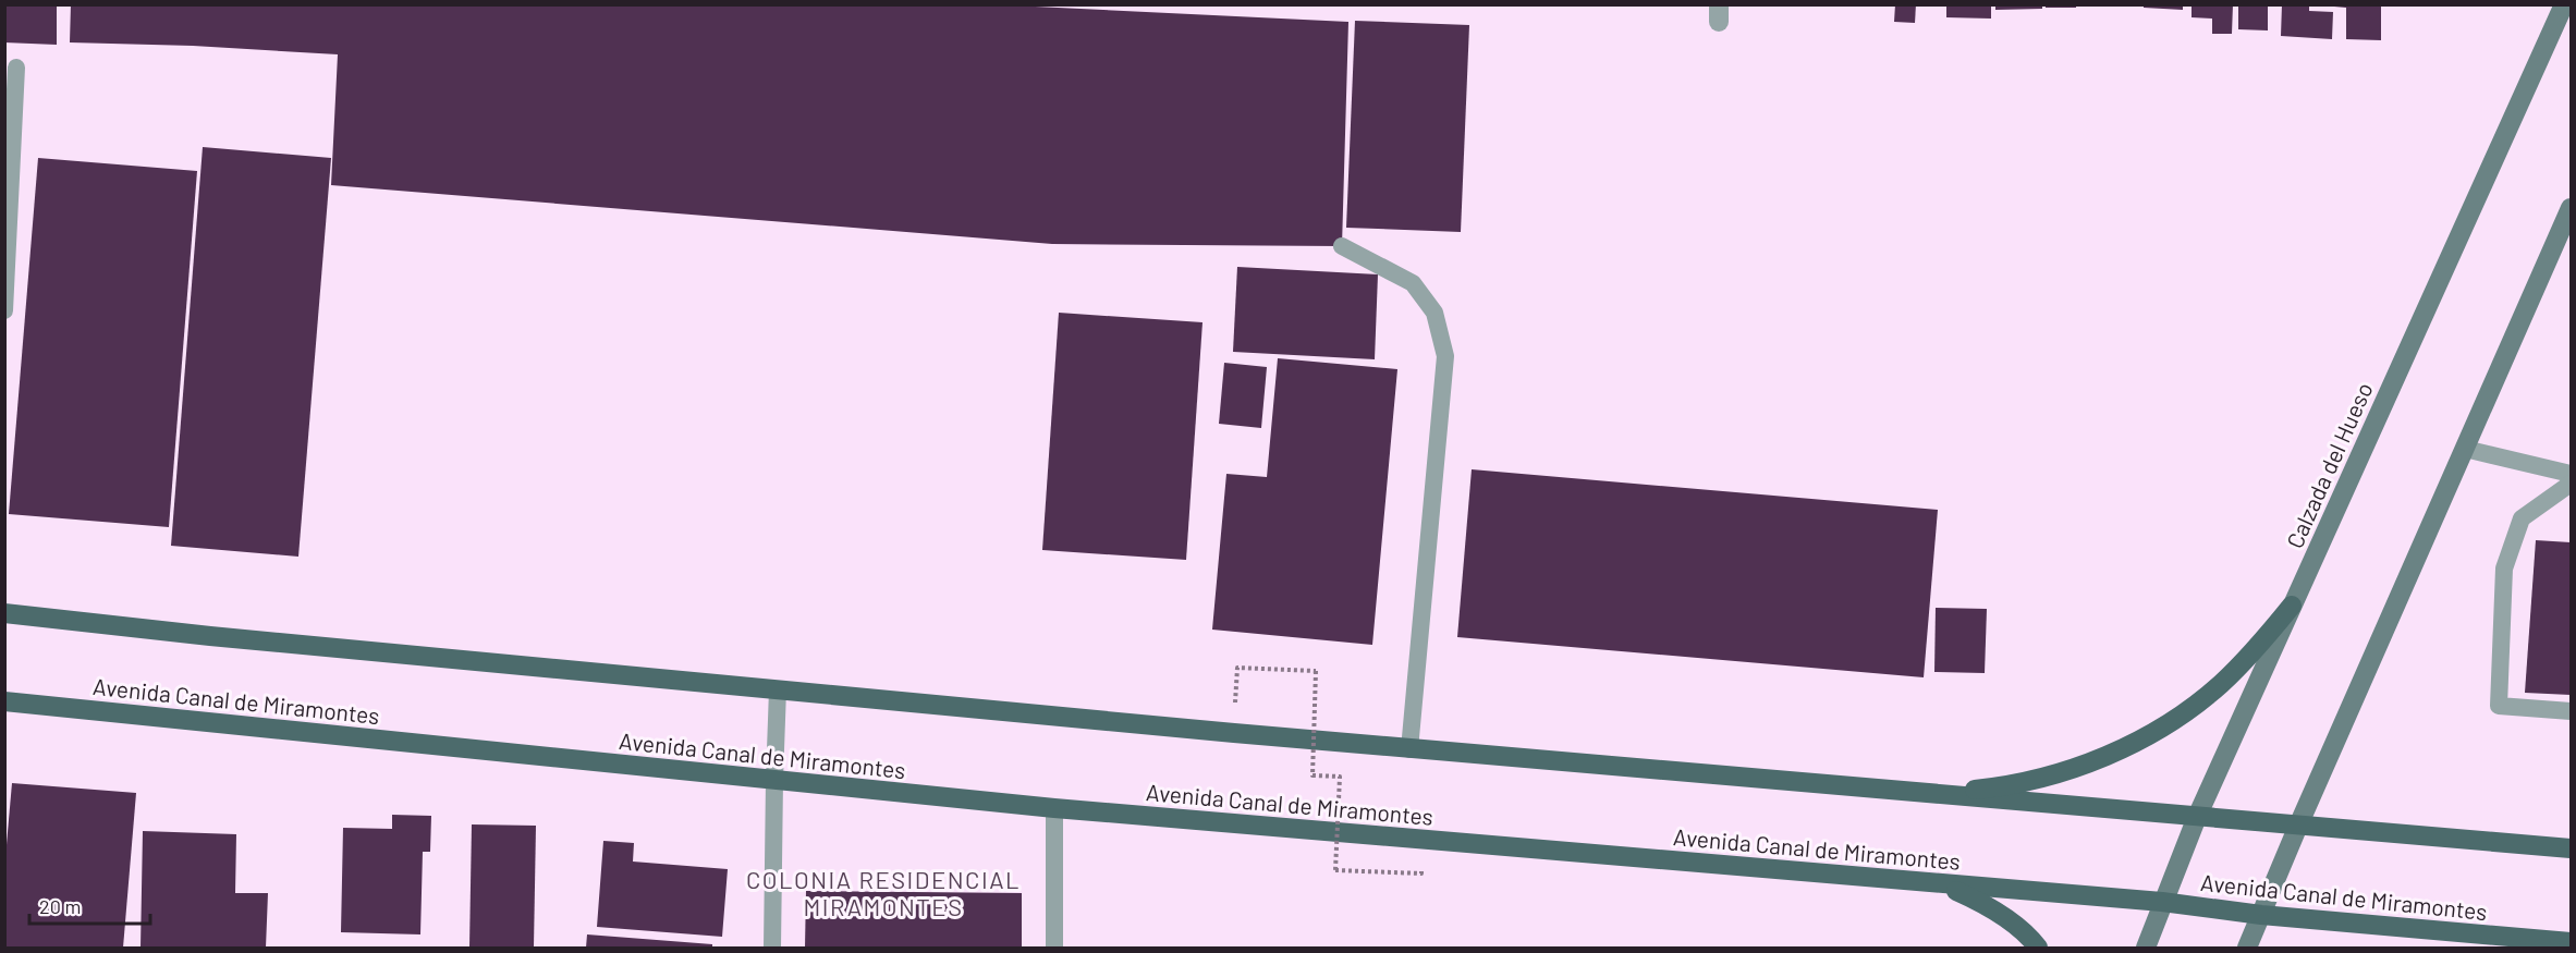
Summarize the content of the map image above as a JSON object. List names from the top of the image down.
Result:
{
  "streets": {
    "main road": ["Calzada del Hueso", "Avenida Canal de Miramontes"]
  },
  "crossings": [
    ["Calzada del Hueso", "Avenida Canal de Miramontes"]
  ],
  "districts": ["COLONIA RESIDENCIAL MIRAMONTES"],
  "scale_bar": "20 m"
}
